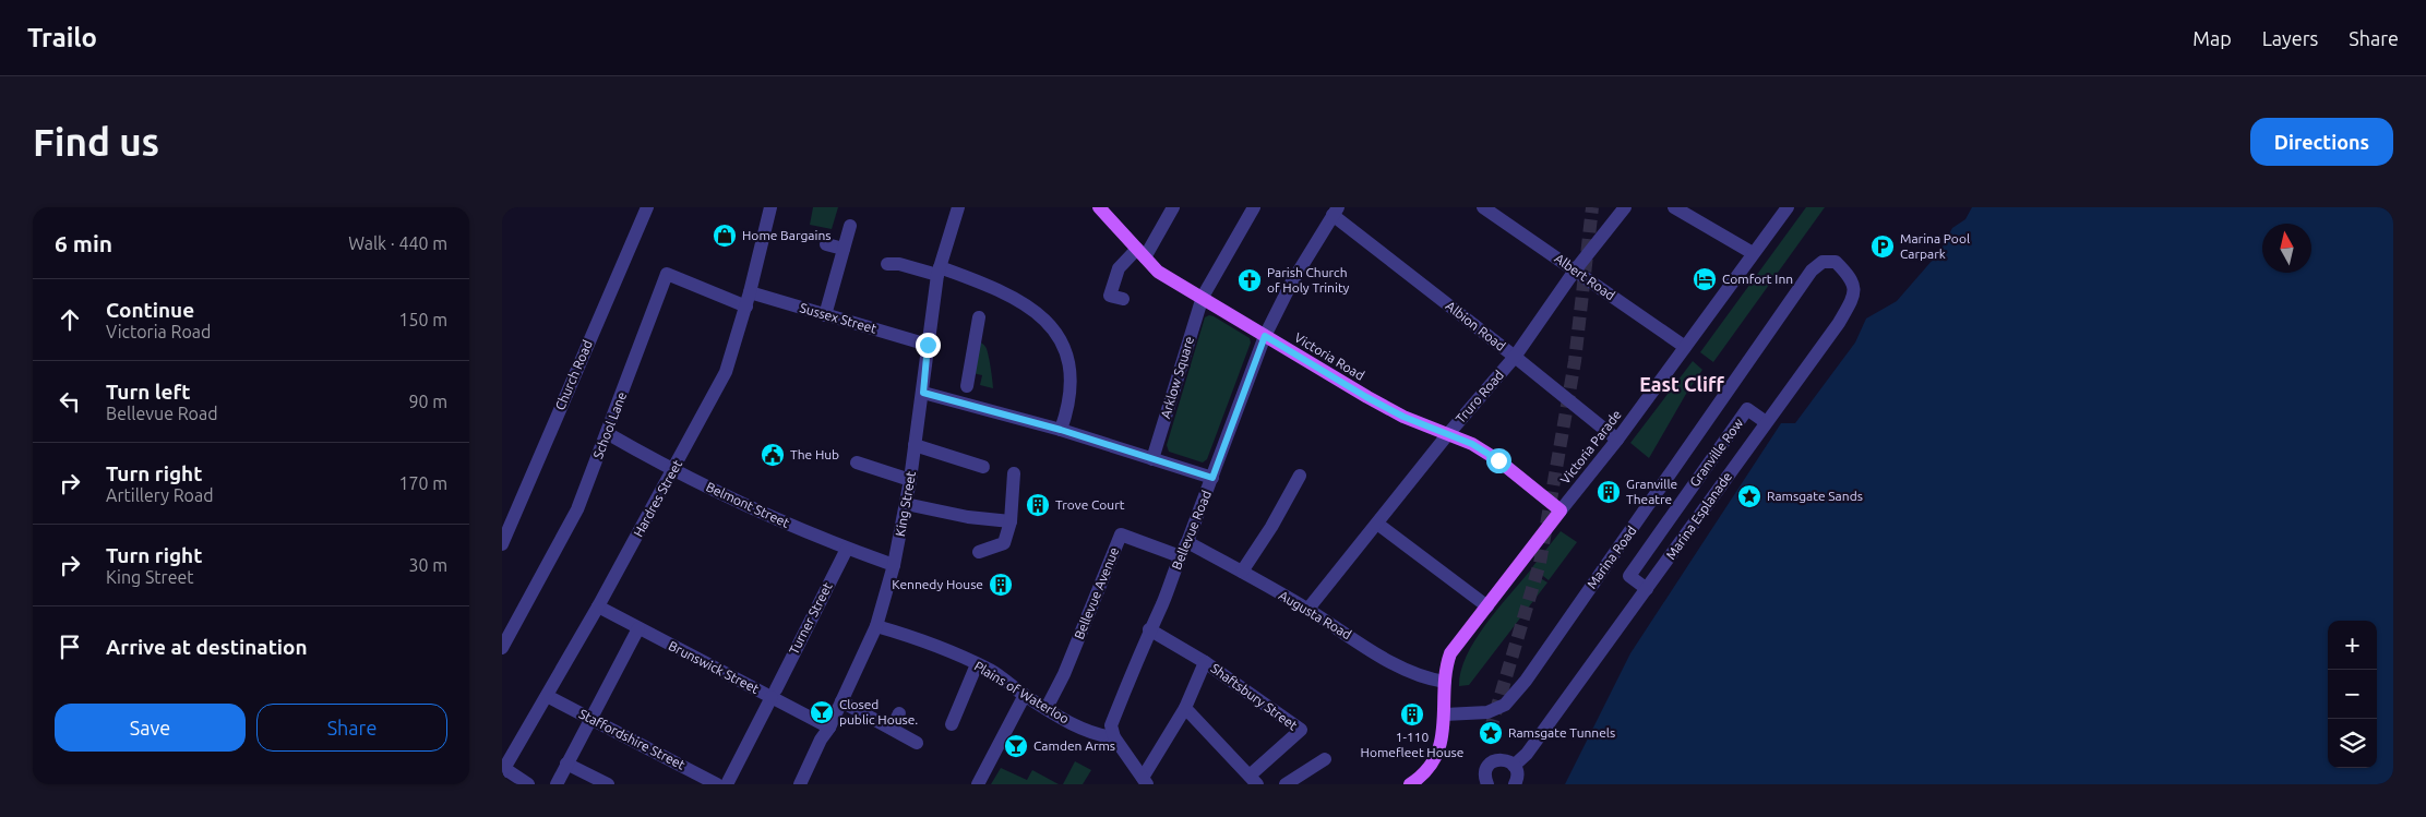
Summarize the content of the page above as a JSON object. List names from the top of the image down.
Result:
{
  "streets": {
    "main road": ["Victoria Road", "Victoria Parade"],
    "street": [
      "Albert Road",
      "Sussex Street",
      "Albion Road",
      "Church Road",
      "Arklow Square",
      "Truro Road",
      "School Lane",
      "Granville Row",
      "Hardres Street",
      "King Street",
      "Belmont Street",
      "Marina Esplanade",
      "Bellevue Road",
      "Marina Road",
      "Bellevue Avenue",
      "Augusta Road",
      "Turner Street",
      "Brunswick Street",
      "Plains of Waterloo",
      "Shaftsbury Street",
      "Staffordshire Street"
    ]
  },
  "crossings": [
    ["Albert Road", "Truro Road"],
    ["Albert Road", "Victoria Parade"],
    ["Sussex Street", "Hardres Street"],
    ["Sussex Street", "King Street"],
    ["Albion Road", "Truro Road"],
    ["Albion Road", "Victoria Parade"],
    ["Albion Road", "Bellevue Road"],
    ["Victoria Road", "Arklow Square"],
    ["Victoria Road", "Truro Road"],
    ["Victoria Road", "Victoria Parade"],
    ["Victoria Road", "Bellevue Road"],
    ["Truro Road", "Augusta Road"],
    ["School Lane", "Hardres Street"],
    ["School Lane", "Belmont Street"],
    ["Victoria Parade", "Marina Road"],
    ["Victoria Parade", "Augusta Road"],
    ["Granville Row", "Marina Esplanade"],
    ["Hardres Street", "Belmont Street"],
    ["Hardres Street", "Brunswick Street"],
    ["Hardres Street", "Staffordshire Street"],
    ["King Street", "Belmont Street"],
    ["King Street", "Brunswick Street"],
    ["King Street", "Plains of Waterloo"],
    ["Belmont Street", "Turner Street"],
    ["Marina Esplanade", "Marina Road"],
    ["Bellevue Road", "Bellevue Avenue"],
    ["Bellevue Road", "Augusta Road"],
    ["Bellevue Road", "Plains of Waterloo"],
    ["Bellevue Road", "Shaftsbury Street"],
    ["Bellevue Avenue", "Plains of Waterloo"],
    ["Turner Street", "Brunswick Street"]
  ],
  "districts": ["East Cliff"],
  "places": {
    "shop": ["Home Bargains"],
    "parking": ["Marina Pool Carpark"],
    "hotel": ["Comfort Inn"],
    "church": ["Parish Church of Holy Trinity"],
    "public building": ["The Hub"],
    "building": [
      "Granville Theatre",
      "Trove Court",
      "Kennedy House",
      "1-110 Homefleet House"
    ],
    "place": ["Ramsgate Sands", "Ramsgate Tunnels"],
    "bar": ["Closed public House.", "Camden Arms"]
  },
  "north": "top",
  "page": {
    "header": "Trailo",
    "nav": ["Map", "Layers", "Share"],
    "buttons": [
      "Directions",
      ["Save", "Share"]
    ],
    "title": "Find us",
    "heading": ["6 min", "Walk · 440 m"],
    "list": [
      ["Continue", "Victoria Road", "150 m"],
      ["Turn left", "Bellevue Road", "90 m"],
      ["Turn right", "Artillery Road", "170 m"],
      ["Turn right", "King Street", "30 m"],
      "Arrive at destination"
    ],
    "map_buttons": ["+", "−"]
  }
}
